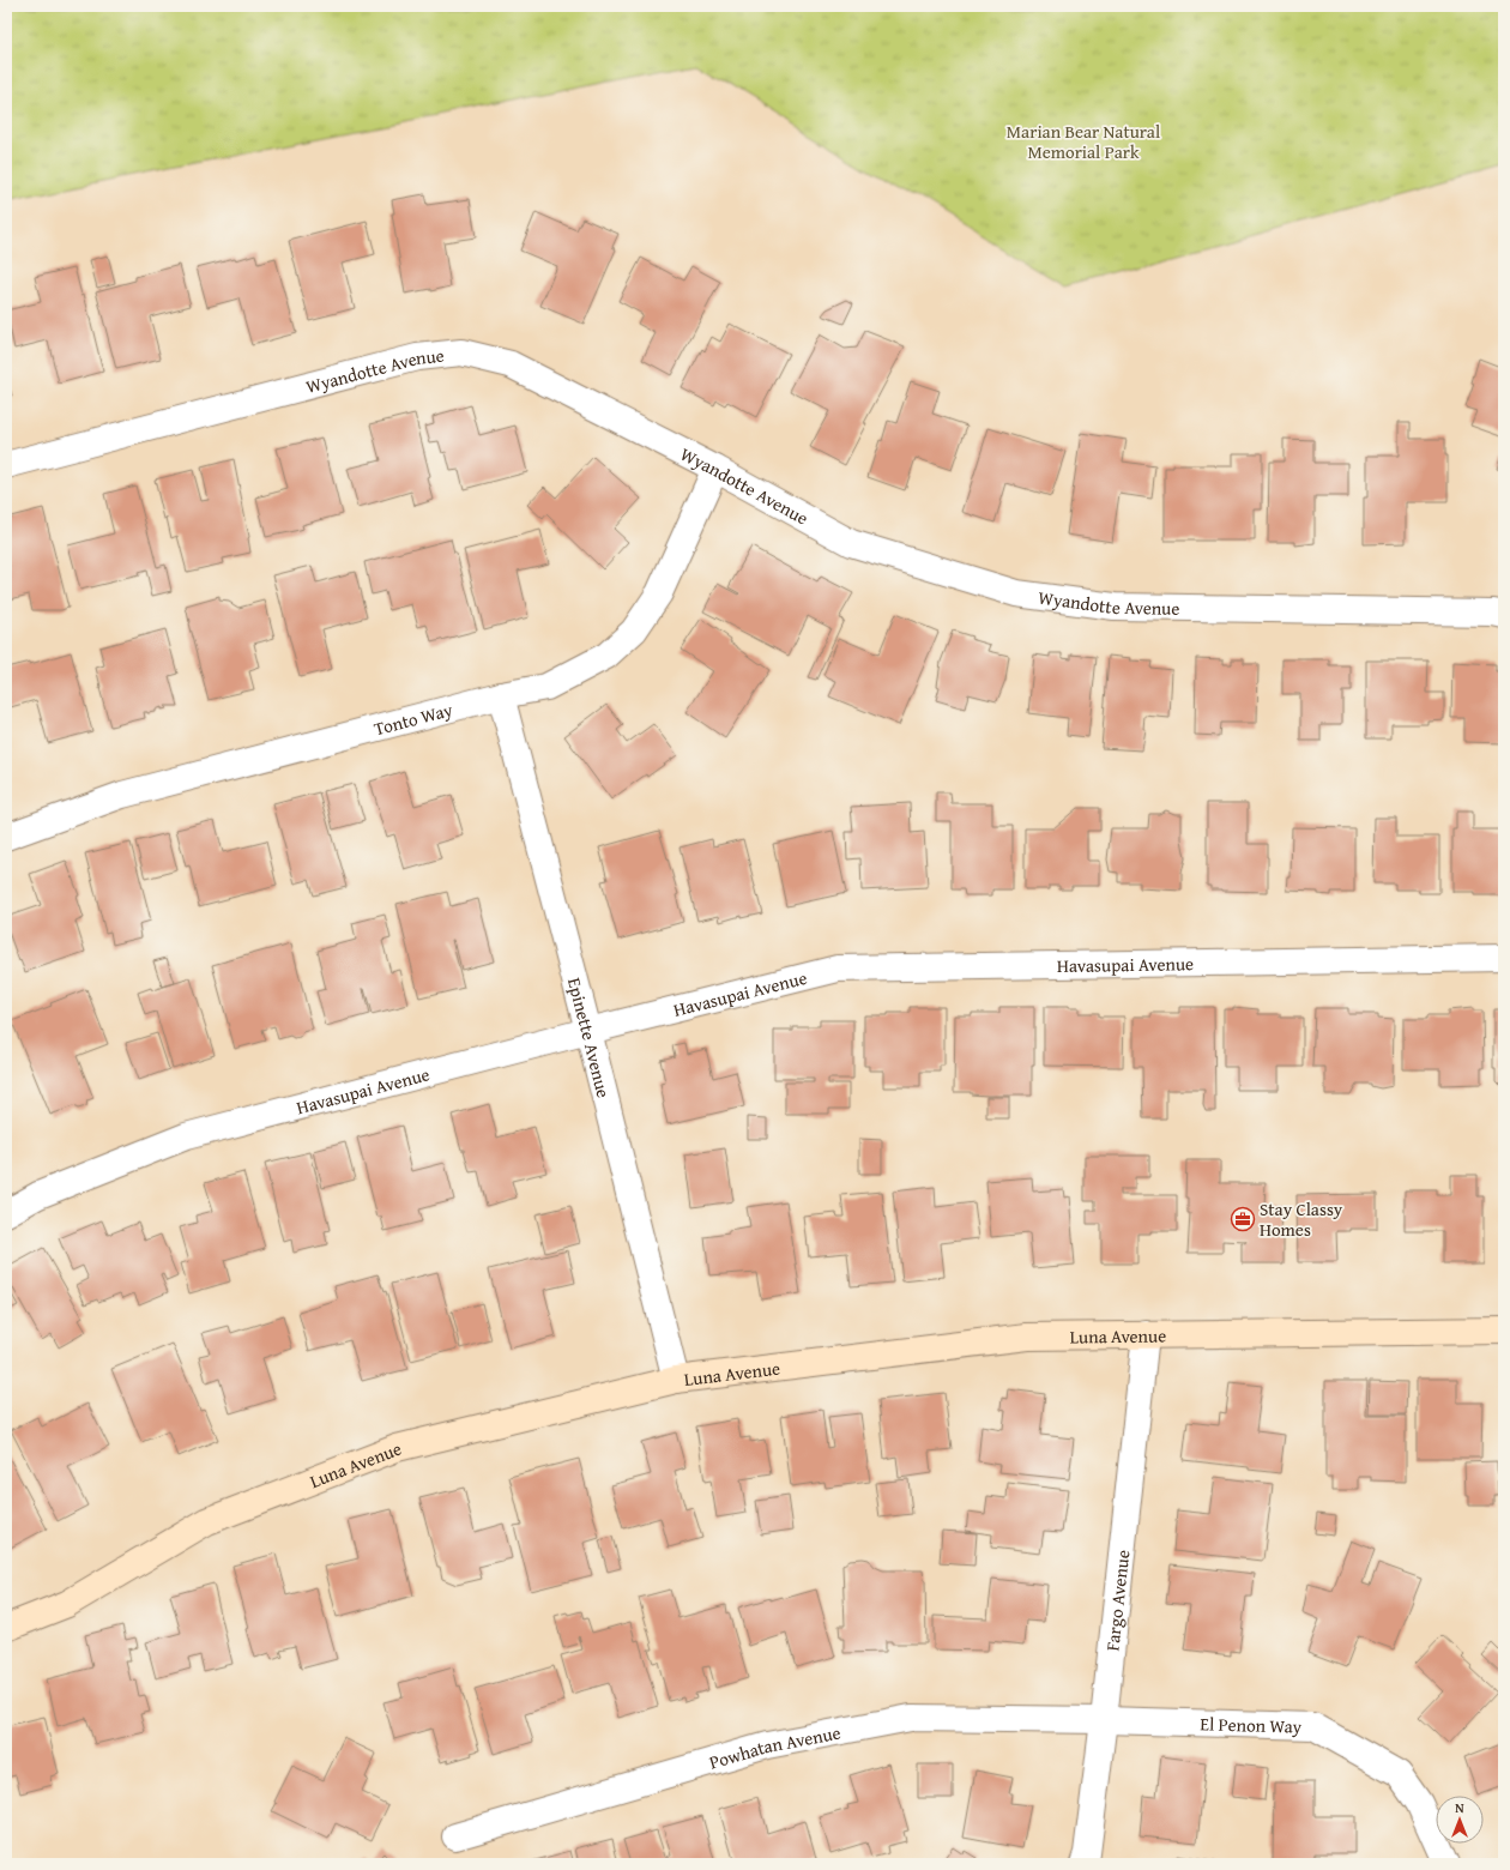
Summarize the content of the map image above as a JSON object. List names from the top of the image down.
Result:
{
  "streets": {
    "street": [
      "Wyandotte Avenue",
      "Tonto Way",
      "Havasupai Avenue",
      "Epinette Avenue",
      "Luna Avenue",
      "Fargo Avenue",
      "El Penon Way",
      "Powhatan Avenue"
    ]
  },
  "crossings": [
    ["Wyandotte Avenue", "Tonto Way"],
    ["Tonto Way", "Epinette Avenue"],
    ["Havasupai Avenue", "Epinette Avenue"],
    ["Epinette Avenue", "Luna Avenue"],
    ["Luna Avenue", "Fargo Avenue"],
    ["Fargo Avenue", "El Penon Way"],
    ["Fargo Avenue", "Powhatan Avenue"],
    ["El Penon Way", "Powhatan Avenue"]
  ],
  "parks": ["Marian Bear Natural Memorial Park"],
  "places": {
    "office": ["Stay Classy Homes"]
  },
  "north": "top"
}
